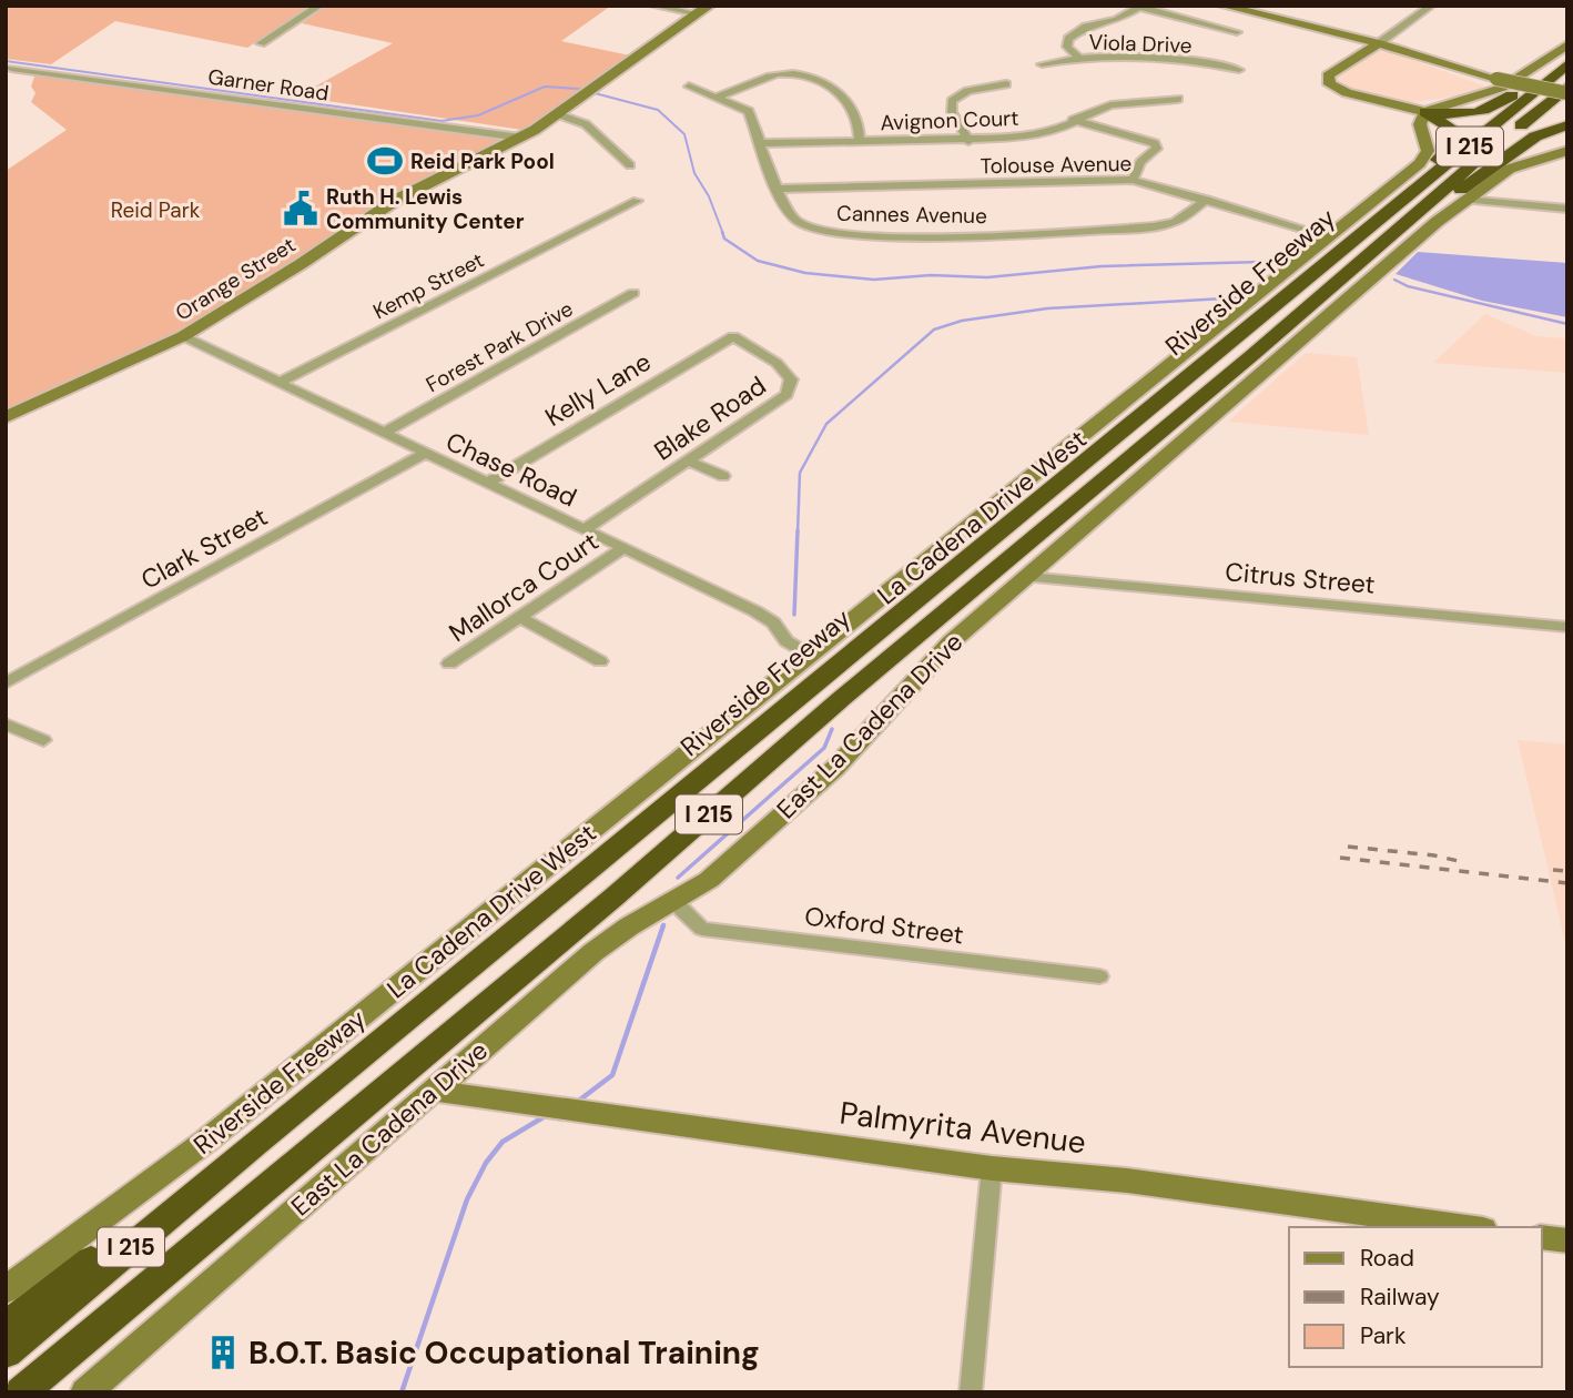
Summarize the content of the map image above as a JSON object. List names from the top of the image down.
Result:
{
  "streets": {
    "highway": ["I 215", "Riverside Freeway"],
    "main road": [
      "Orange Street",
      "La Cadena Drive West",
      "East La Cadena Drive",
      "Palmyrita Avenue"
    ],
    "street": [
      "Viola Drive",
      "Garner Road",
      "Avignon Court",
      "Tolouse Avenue",
      "Cannes Avenue",
      "Kemp Street",
      "Forest Park Drive",
      "Kelly Lane",
      "Blake Road",
      "Chase Road",
      "Clark Street",
      "Citrus Street",
      "Mallorca Court",
      "Oxford Street"
    ]
  },
  "crossings": [
    ["Garner Road", "Orange Street"],
    ["Avignon Court", "Cannes Avenue"],
    ["I 215", "East La Cadena Drive"],
    ["Tolouse Avenue", "Cannes Avenue"],
    ["Tolouse Avenue", "La Cadena Drive West"],
    ["Orange Street", "Chase Road"],
    ["Kemp Street", "Chase Road"],
    ["Forest Park Drive", "Chase Road"],
    ["Kelly Lane", "Blake Road"],
    ["Kelly Lane", "Chase Road"],
    ["Blake Road", "Chase Road"],
    ["Chase Road", "La Cadena Drive West"],
    ["Chase Road", "Clark Street"],
    ["Chase Road", "Mallorca Court"],
    ["Citrus Street", "East La Cadena Drive"],
    ["East La Cadena Drive", "Oxford Street"],
    ["East La Cadena Drive", "Palmyrita Avenue"]
  ],
  "parks": ["Reid Park"],
  "places": {
    "sports": ["Reid Park Pool"],
    "public building": ["Ruth H. Lewis Community Center"],
    "building": ["B.O.T. Basic Occupational Training"]
  },
  "legend": ["Road", "Railway", "Park"]
}
